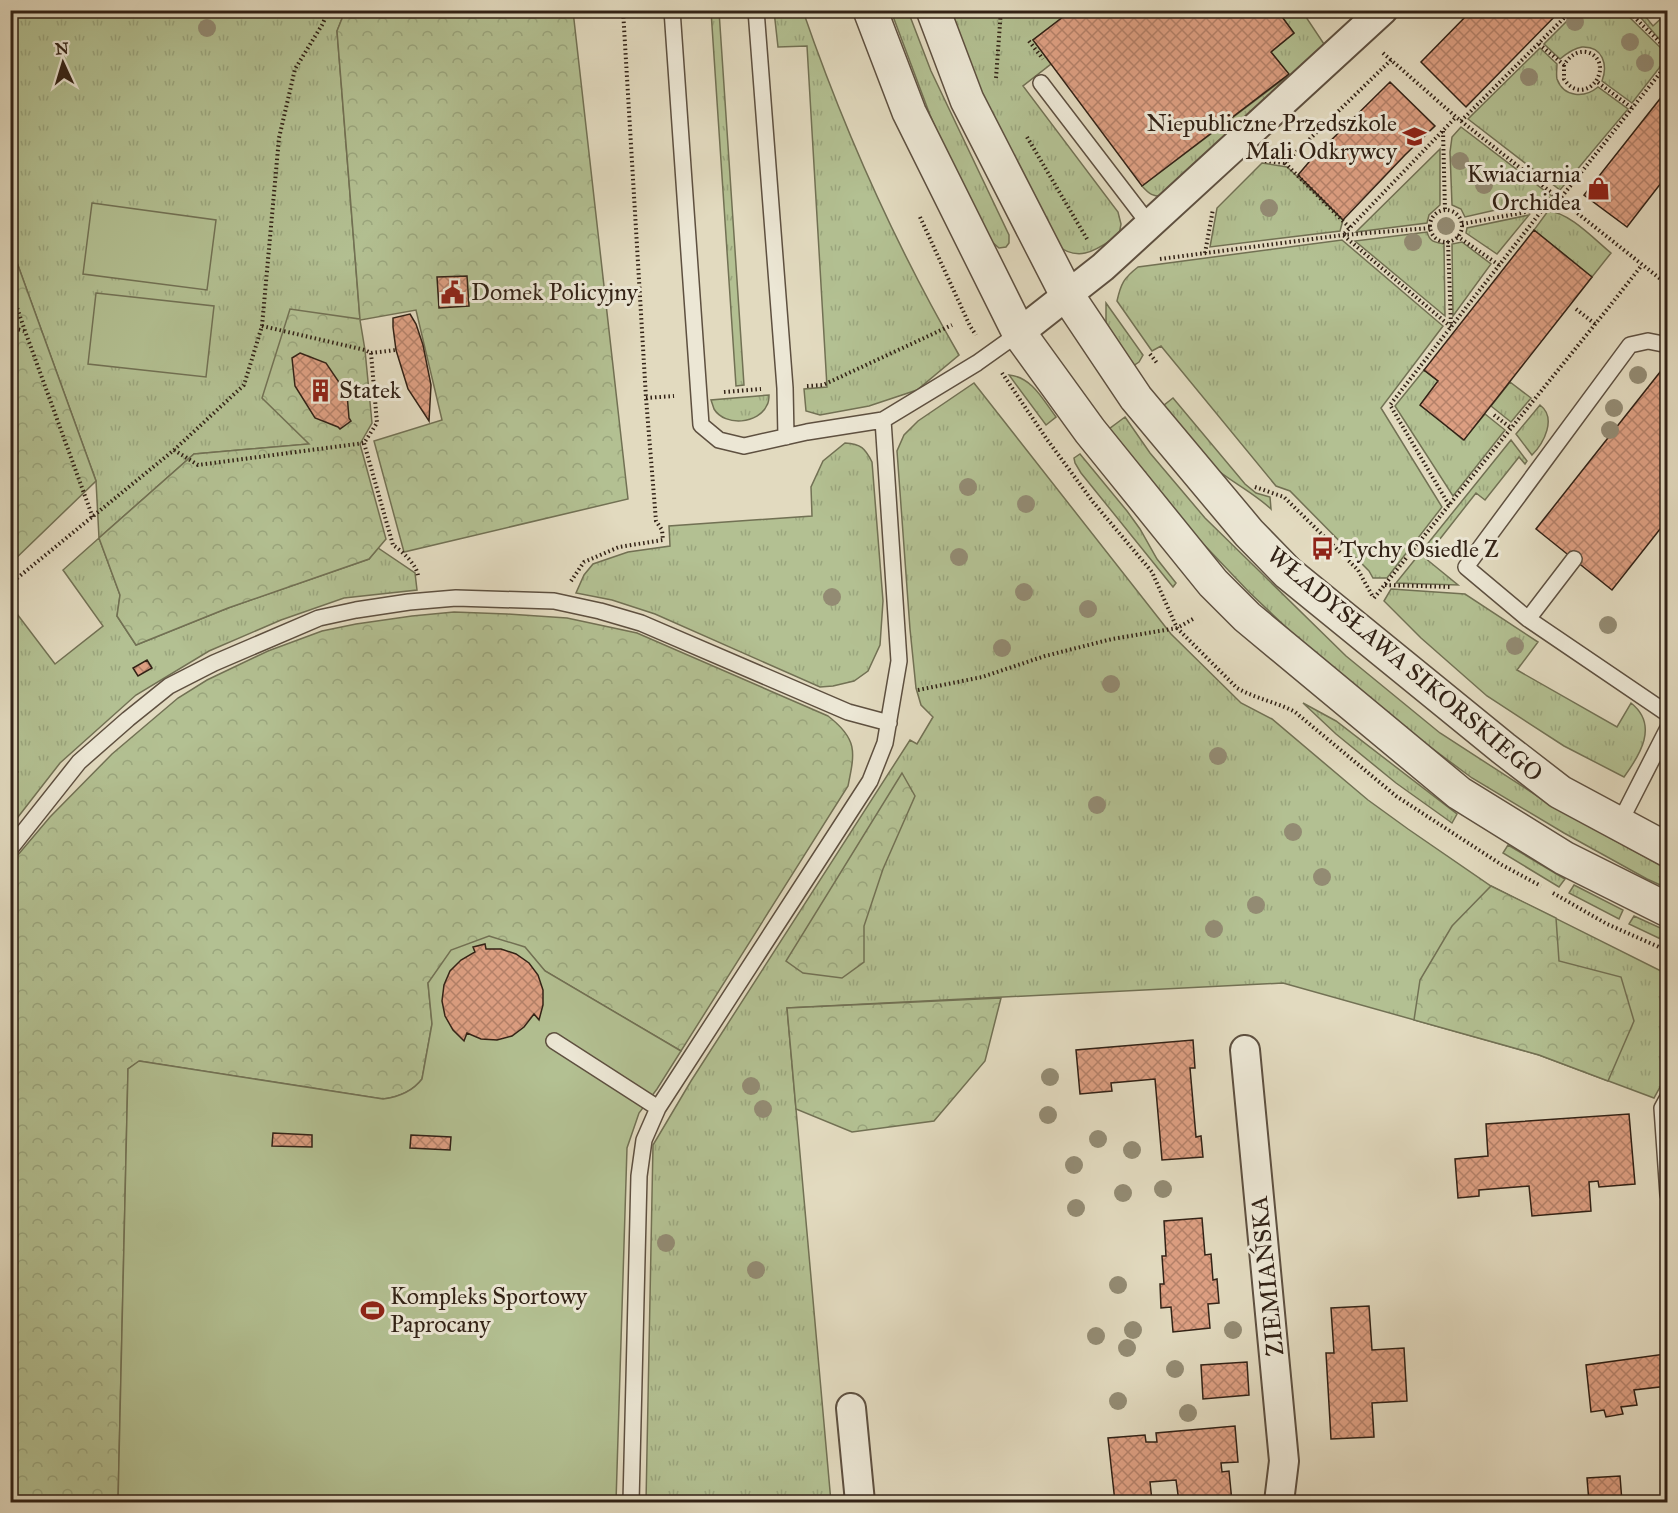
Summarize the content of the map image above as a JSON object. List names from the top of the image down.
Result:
{
  "streets": {
    "street": ["WŁADYSŁAWA SIKORSKIEGO", "ZIEMIAŃSKA"]
  },
  "places": {
    "school or university": ["Niepubliczne Przedszkole Mali Odkrywcy"],
    "shop": ["Kwiaciarnia Orchidea"],
    "public building": ["Domek Policyjny"],
    "building": ["Statek"],
    "bus stop": ["Tychy Osiedle Z"],
    "sports": ["Kompleks Sportowy Paprocany"]
  },
  "north": "top"
}
